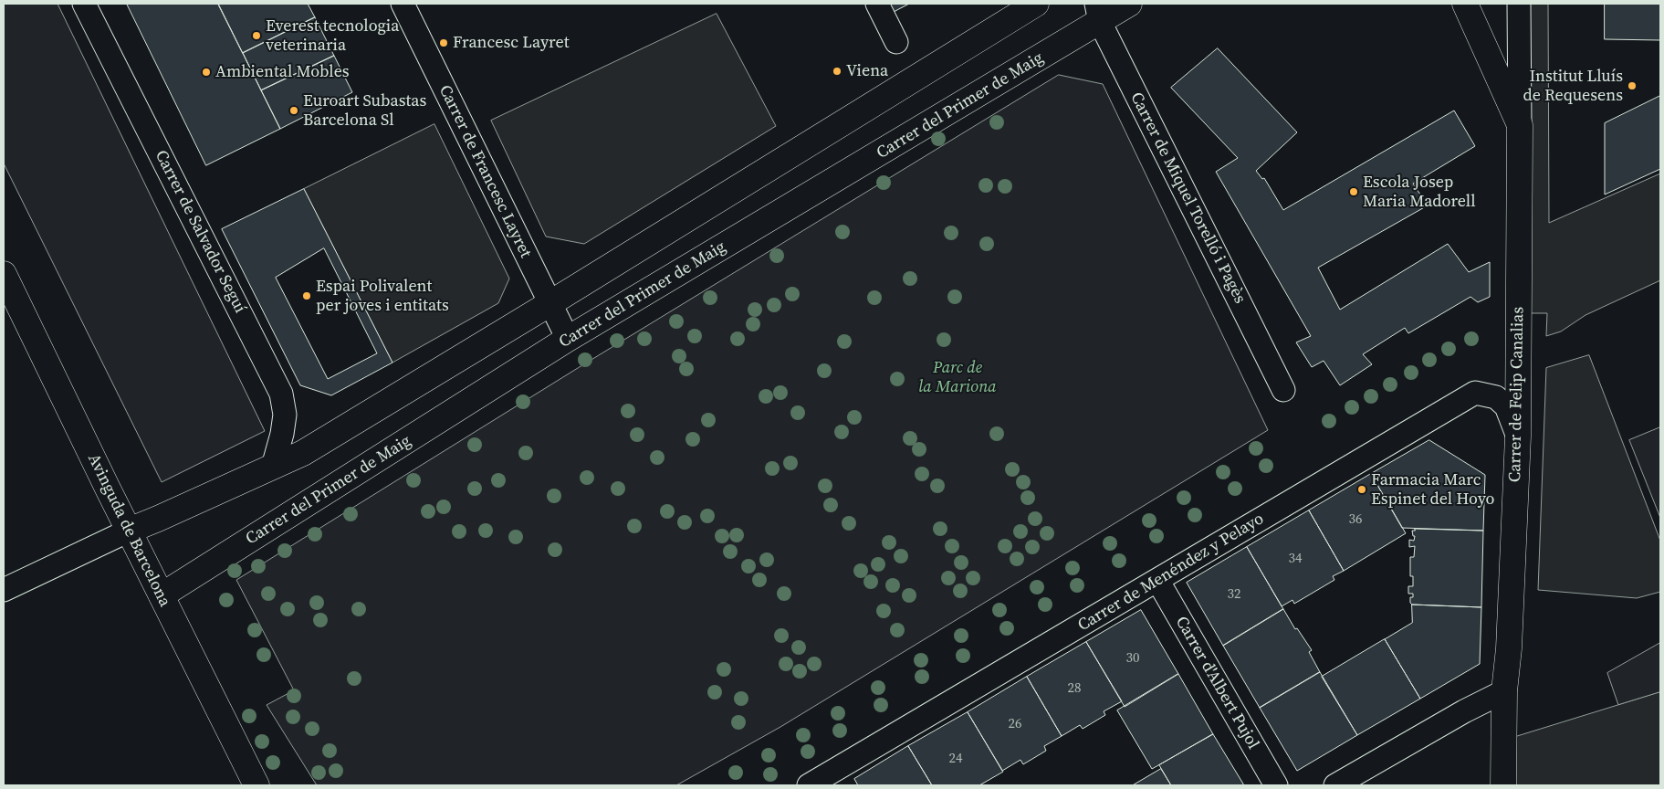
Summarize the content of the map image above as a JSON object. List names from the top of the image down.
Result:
{
  "streets": {
    "street": [
      "Carrer del Primer de Maig",
      "Carrer de Francesc Layret",
      "Carrer de Miquel Torelló i Pagès",
      "Carrer de Salvador Seguí",
      "Carrer de Felip Canalias",
      "Avinguda de Barcelona",
      "Carrer de Menéndez y Pelayo",
      "Carrer d'Albert Pujol"
    ]
  },
  "crossings": [
    ["Carrer del Primer de Maig", "Carrer de Francesc Layret"],
    ["Carrer del Primer de Maig", "Carrer de Miquel Torelló i Pagès"],
    ["Carrer del Primer de Maig", "Avinguda de Barcelona"],
    ["Carrer de Felip Canalias", "Carrer de Menéndez y Pelayo"],
    ["Carrer de Menéndez y Pelayo", "Carrer d'Albert Pujol"]
  ],
  "parks": ["Parc de la Mariona"],
  "places": [
    "Everest tecnologia veterinaria",
    "Francesc Layret",
    "Viena",
    "Ambiental Mobles",
    "Institut Lluís de Requesens",
    "Euroart Subastas Barcelona Sl",
    "Escola Josep Maria Madorell",
    "Espai Polivalent per joves i entitats",
    "Farmacia Marc Espinet del Hoyo"
  ],
  "house_numbers": [
    "36",
    "34",
    "32",
    "30",
    "28",
    "26",
    "24"
  ]
}
